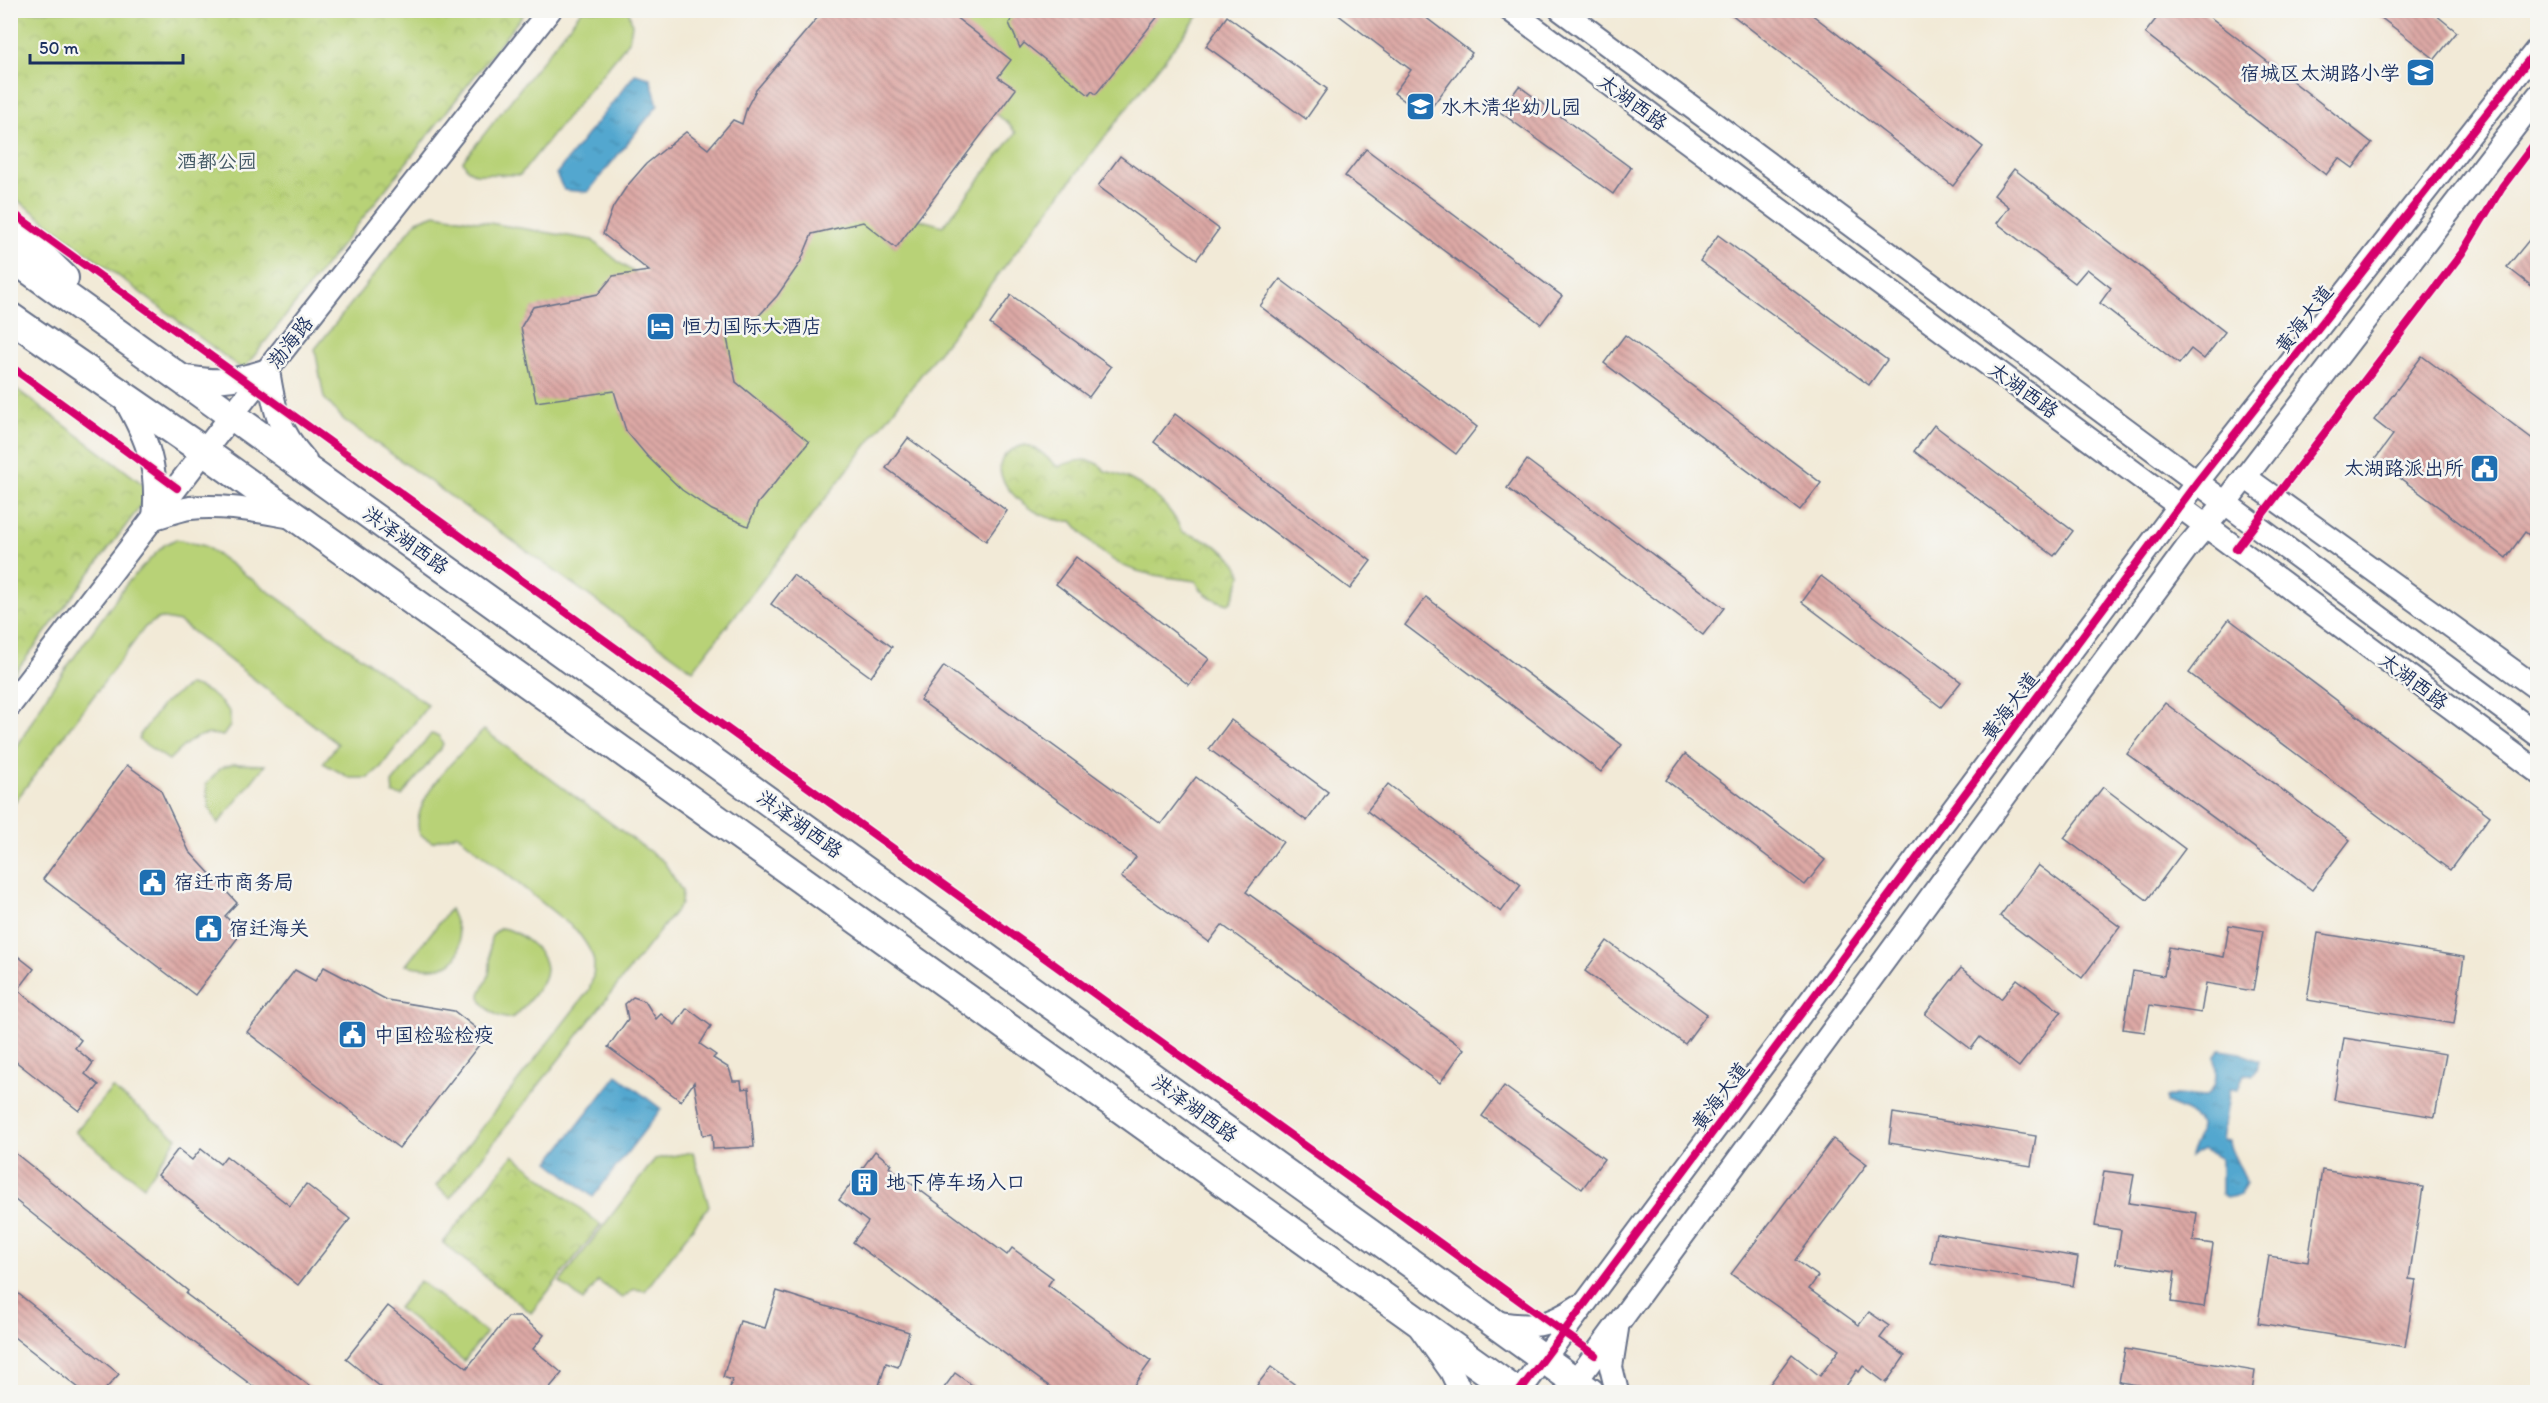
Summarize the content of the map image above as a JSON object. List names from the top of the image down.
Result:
{
  "streets": {
    "main road": ["洪泽湖西路"],
    "street": ["太湖西路", "黄海大道", "渤海路"]
  },
  "crossings": [
    ["太湖西路", "黄海大道"],
    ["黄海大道", "洪泽湖西路"],
    ["渤海路", "洪泽湖西路"]
  ],
  "parks": ["酒都公园"],
  "places": {
    "school or university": ["宿城区太湖路小学", "水木清华幼儿园"],
    "hotel": ["恒力国际大酒店"],
    "public building": [
      "太湖路派出所",
      "宿迁市商务局",
      "宿迁海关",
      "中国检验检疫"
    ],
    "building": ["地下停车场入口"]
  },
  "scale_bar": "50 m"
}
